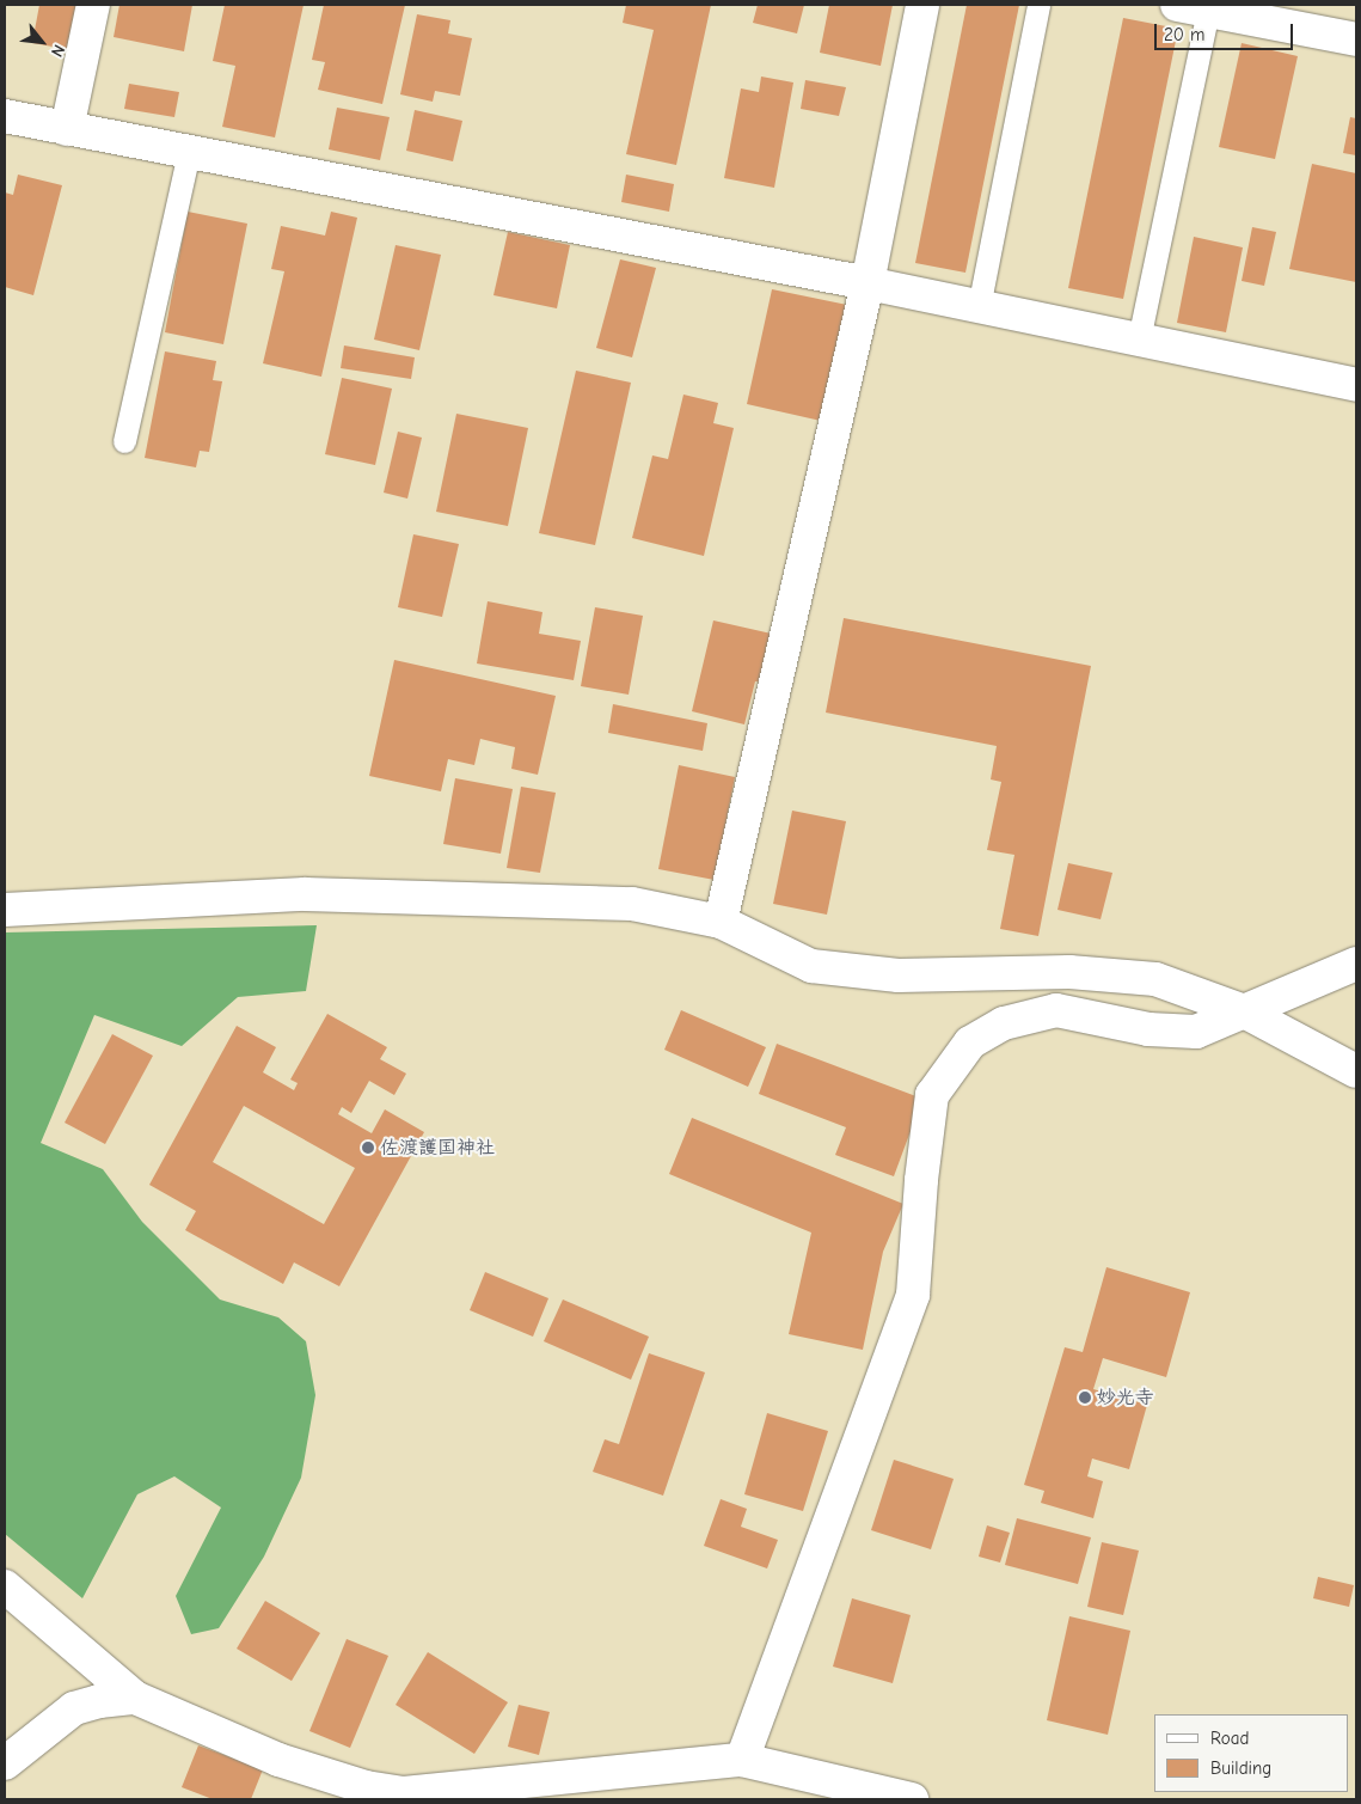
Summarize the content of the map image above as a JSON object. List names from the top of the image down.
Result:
{
  "places": ["佐渡護国神社", "妙光寺"],
  "legend": ["Road", "Building"],
  "scale_bar": "20 m",
  "north": "bottom right"
}
